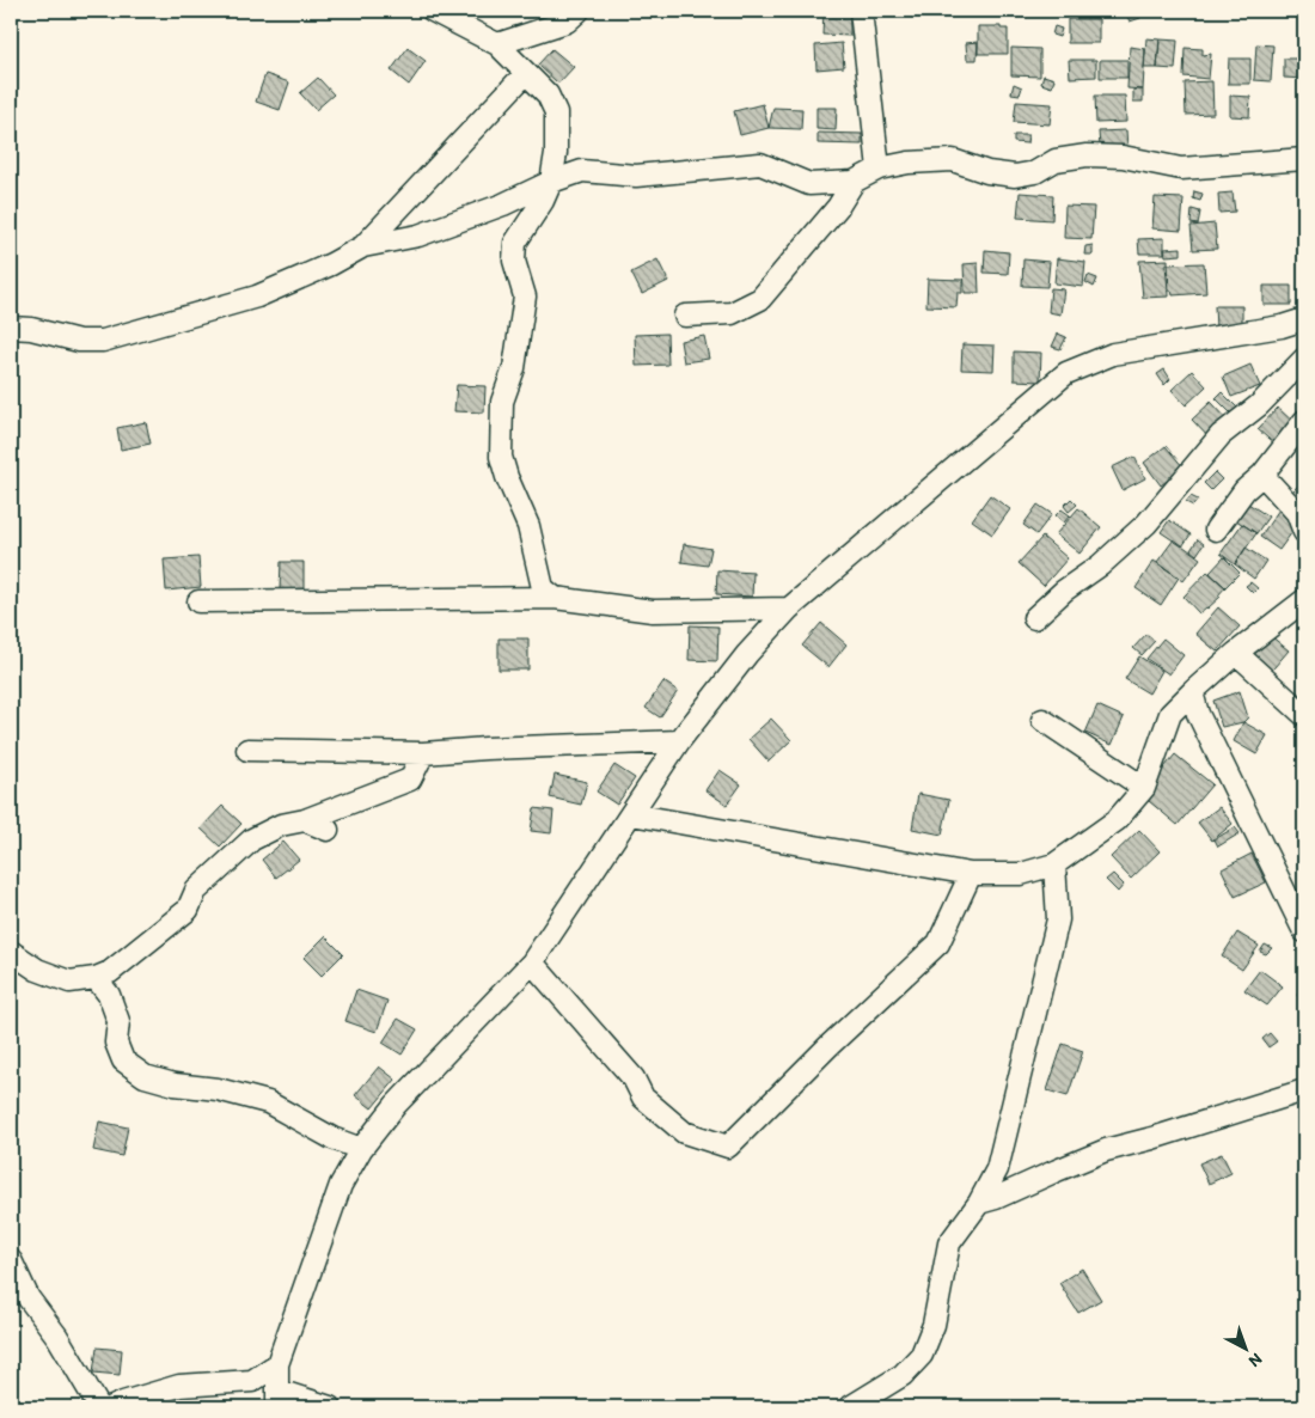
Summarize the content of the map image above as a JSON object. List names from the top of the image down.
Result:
{
  "north": "bottom right"
}
